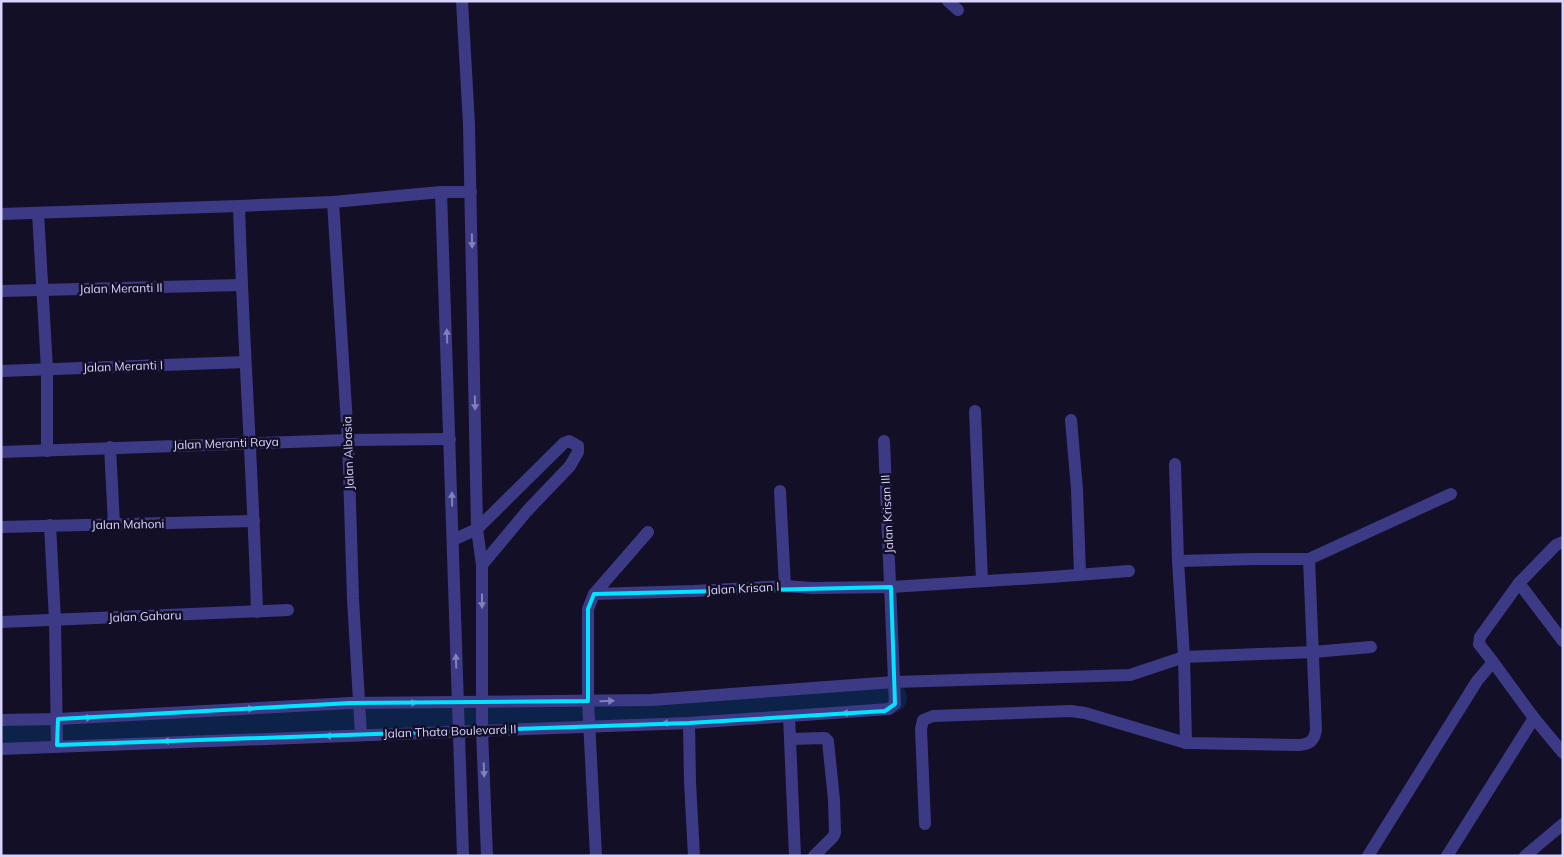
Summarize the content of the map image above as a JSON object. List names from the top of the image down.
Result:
{
  "streets": {
    "street": [
      "Jalan Meranti II",
      "Jalan Meranti I",
      "Jalan Meranti Raya",
      "Jalan Albasia",
      "Jalan Krisan III",
      "Jalan Mahoni",
      "Jalan Krisan I",
      "Jalan Gaharu",
      "Jalan Thata Boulevard II"
    ]
  },
  "crossings": [
    ["Jalan Meranti Raya", "Jalan Albasia"],
    ["Jalan Albasia", "Jalan Thata Boulevard II"],
    ["Jalan Krisan III", "Jalan Krisan I"],
    ["Jalan Krisan III", "Jalan Thata Boulevard II"]
  ]
}
